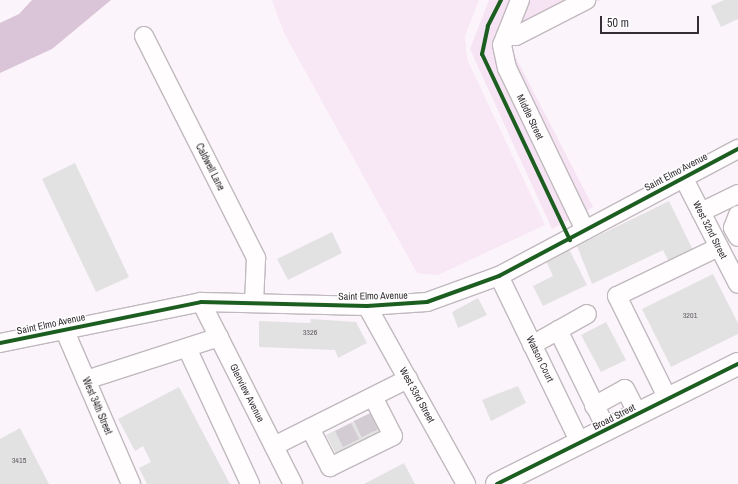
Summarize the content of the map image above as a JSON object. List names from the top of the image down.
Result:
{
  "streets": {
    "main road": ["Broad Street"],
    "street": [
      "Middle Street",
      "Caldwell Lane",
      "Saint Elmo Avenue",
      "West 32nd Street",
      "Watson Court",
      "Glenview Avenue",
      "West 33rd Street",
      "West 34th Street"
    ]
  },
  "crossings": [
    ["Middle Street", "Saint Elmo Avenue"],
    ["Caldwell Lane", "Saint Elmo Avenue"],
    ["Saint Elmo Avenue", "West 32nd Street"],
    ["Saint Elmo Avenue", "Watson Court"],
    ["Saint Elmo Avenue", "Glenview Avenue"],
    ["Saint Elmo Avenue", "West 33rd Street"],
    ["Saint Elmo Avenue", "West 34th Street"],
    ["Watson Court", "Broad Street"]
  ],
  "house_numbers": ["3201", "3326", "3415"],
  "scale_bar": "50 m"
}
